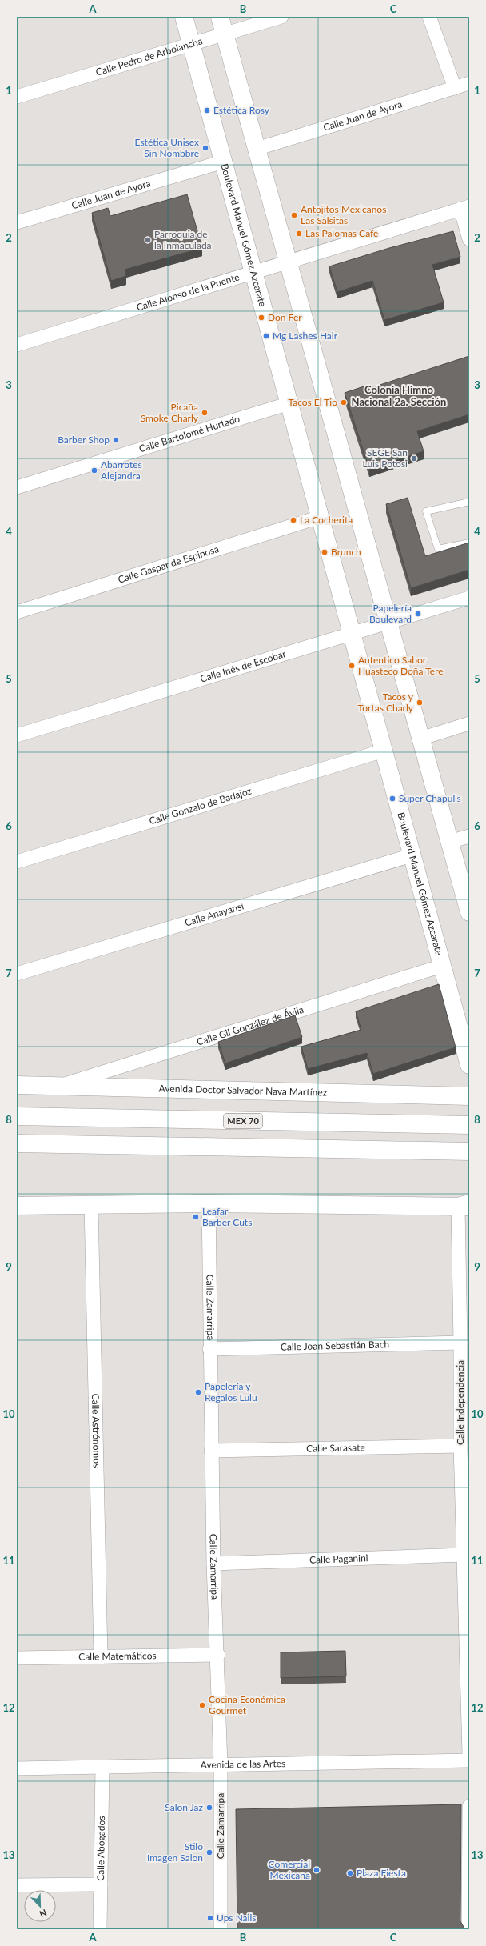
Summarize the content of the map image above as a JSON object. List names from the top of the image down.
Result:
{
  "streets": {
    "main road": ["Boulevard Manuel Gómez Azcarate", "Avenida Doctor Salvador Nava Martínez", "MEX 70"],
    "street": [
      "Calle Pedro de Arbolancha",
      "Calle Juan de Ayora",
      "Calle Alonso de la Puente",
      "Calle Bartolomé Hurtado",
      "Calle Gaspar de Espinosa",
      "Calle Inés de Escobar",
      "Calle Gonzalo de Badajoz",
      "Calle Anayansi",
      "Calle Gil González de Ávila",
      "Calle Zamarripa",
      "Calle Joan Sebastián Bach",
      "Calle Independencia",
      "Calle Astrónomos",
      "Calle Sarasate",
      "Calle Paganini",
      "Calle Matemáticos",
      "Avenida de las Artes",
      "Calle Abogados"
    ]
  },
  "crossings": [
    ["Calle Pedro de Arbolancha", "Boulevard Manuel Gómez Azcarate"],
    ["Calle Juan de Ayora", "Boulevard Manuel Gómez Azcarate"],
    ["Boulevard Manuel Gómez Azcarate", "Calle Alonso de la Puente"],
    ["Boulevard Manuel Gómez Azcarate", "Calle Bartolomé Hurtado"],
    ["Boulevard Manuel Gómez Azcarate", "Calle Gaspar de Espinosa"],
    ["Boulevard Manuel Gómez Azcarate", "Calle Inés de Escobar"],
    ["Boulevard Manuel Gómez Azcarate", "Calle Gonzalo de Badajoz"],
    ["Boulevard Manuel Gómez Azcarate", "Calle Anayansi"],
    ["Boulevard Manuel Gómez Azcarate", "Calle Gil González de Ávila"],
    ["Calle Gil González de Ávila", "Avenida Doctor Salvador Nava Martínez"],
    ["Calle Zamarripa", "Calle Joan Sebastián Bach"],
    ["Calle Zamarripa", "Calle Sarasate"],
    ["Calle Zamarripa", "Calle Paganini"],
    ["Calle Zamarripa", "Calle Matemáticos"],
    ["Calle Zamarripa", "Avenida de las Artes"],
    ["Calle Joan Sebastián Bach", "Calle Independencia"],
    ["Calle Independencia", "Calle Sarasate"],
    ["Calle Independencia", "Calle Paganini"],
    ["Calle Astrónomos", "Calle Matemáticos"],
    ["Avenida de las Artes", "Calle Abogados"]
  ],
  "districts": ["Colonia Himno Nacional 2a. Sección"],
  "places": [
    "Estética Rosy",
    "Estética Unisex Sin Nombbre",
    "Antojitos Mexicanos Las Salsitas",
    "Las Palomas Cafe",
    "Parroquia de la Inmaculada",
    "Don Fer",
    "Mg Lashes Hair",
    "Tacos El Tio",
    "Picaña Smoke Charly",
    "Barber Shop",
    "SEGE San Luis Potosi",
    "Abarrotes Alejandra",
    "La Cocherita",
    "Brunch",
    "Papelería Boulevard",
    "Autentico Sabor Huasteco Doña Tere",
    "Tacos y Tortas Charly",
    "Super Chapul's",
    "Leafar Barber Cuts",
    "Papelería y Regalos Lulu",
    "Cocina Económica Gourmet",
    "Salon Jaz",
    "Stilo Imagen Salon",
    "Comercial Mexicana",
    "Plaza Fiesta",
    "Ups Nails"
  ],
  "north": "bottom right",
  "grid": {
    "columns": ["A", "B", "C"],
    "rows": [
      "1",
      "2",
      "3",
      "4",
      "5",
      "6",
      "7",
      "8",
      "9",
      "10",
      "11",
      "12",
      "13"
    ]
  }
}
